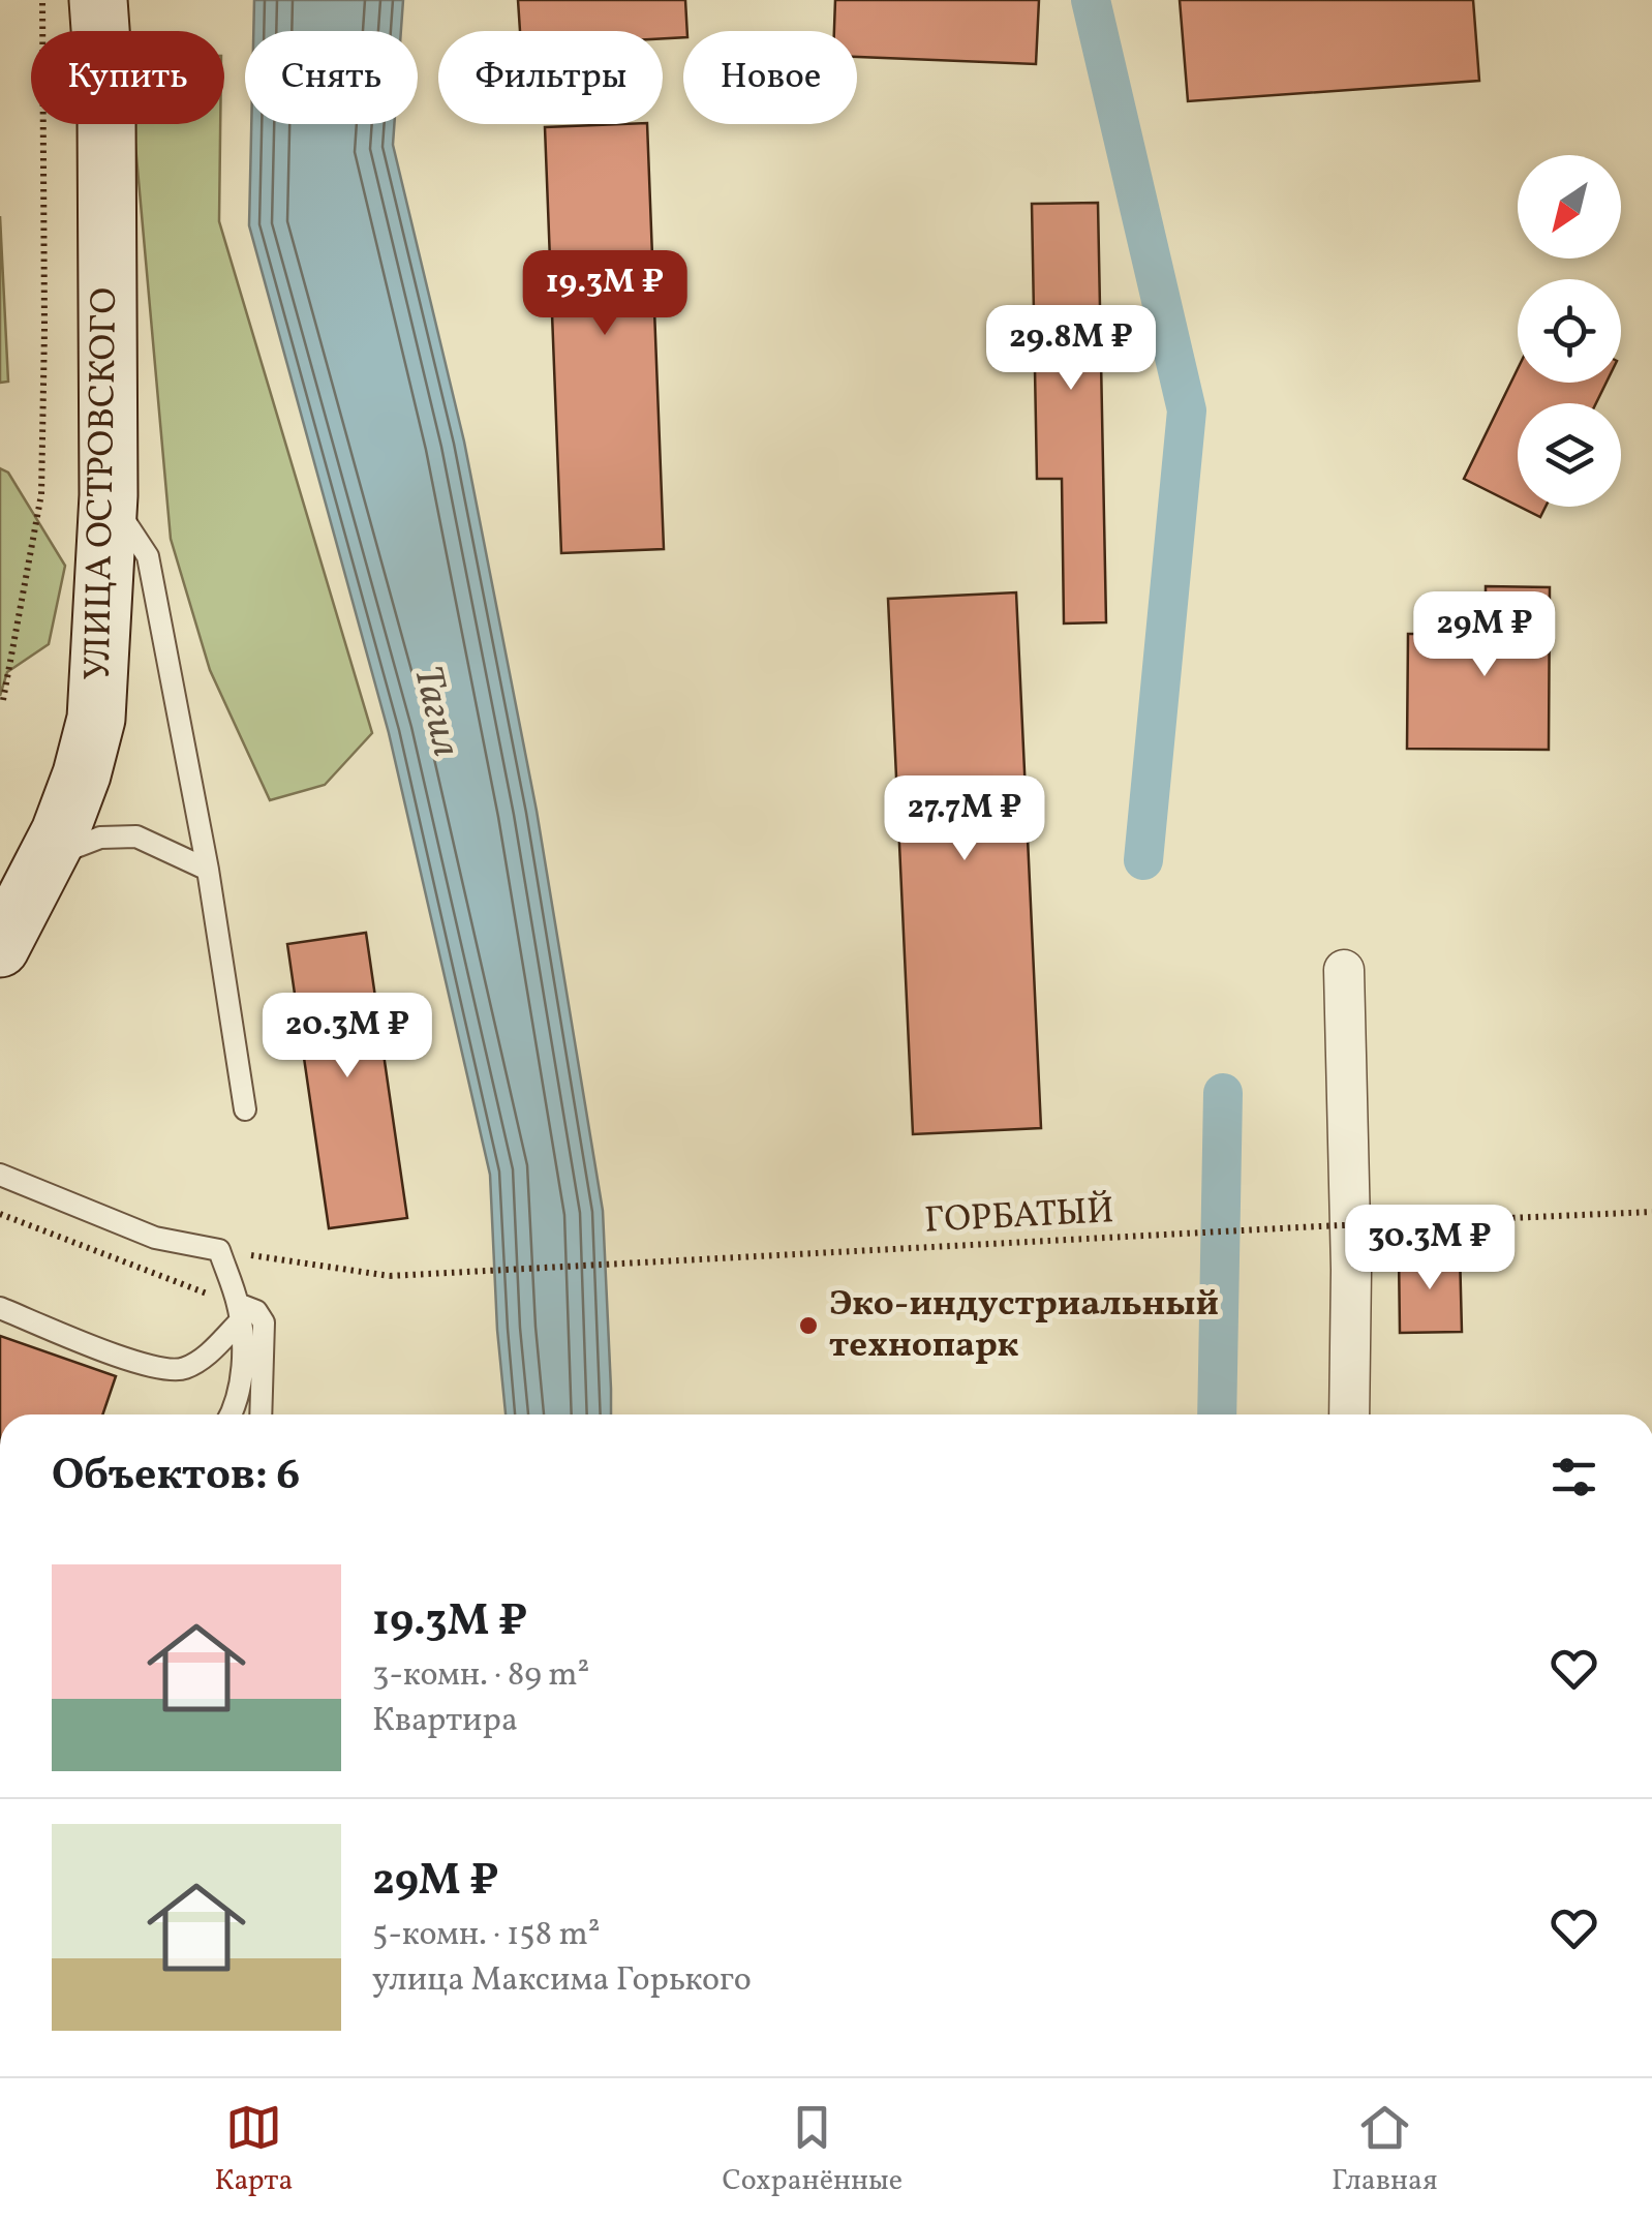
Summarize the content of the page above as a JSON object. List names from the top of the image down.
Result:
{
  "streets": {
    "main road": ["УЛИЦА ОСТРОВСКОГО"],
    "path": ["ГОРБАТЫЙ"]
  },
  "water": ["Тагил"],
  "places": ["Эко-индустриальный технопарк"],
  "north": "bottom left",
  "page": {
    "chip": [
      "Купить",
      "Снять",
      "Фильтры",
      "Новое"
    ],
    "price": [
      "19.3M ₽",
      "29.8M ₽",
      "29M ₽",
      "27.7M ₽",
      "20.3M ₽",
      "30.3M ₽"
    ],
    "heading": "Объектов: 6",
    "list": [
      {
        "name": "19.3M ₽",
        "note": "3-комн. · 89 m² · Квартира"
      },
      {
        "name": "29M ₽",
        "note": "5-комн. · 158 m² · улица Максима Горького"
      }
    ],
    "tabs": ["Карта", "Сохранённые", "Главная"]
  }
}
